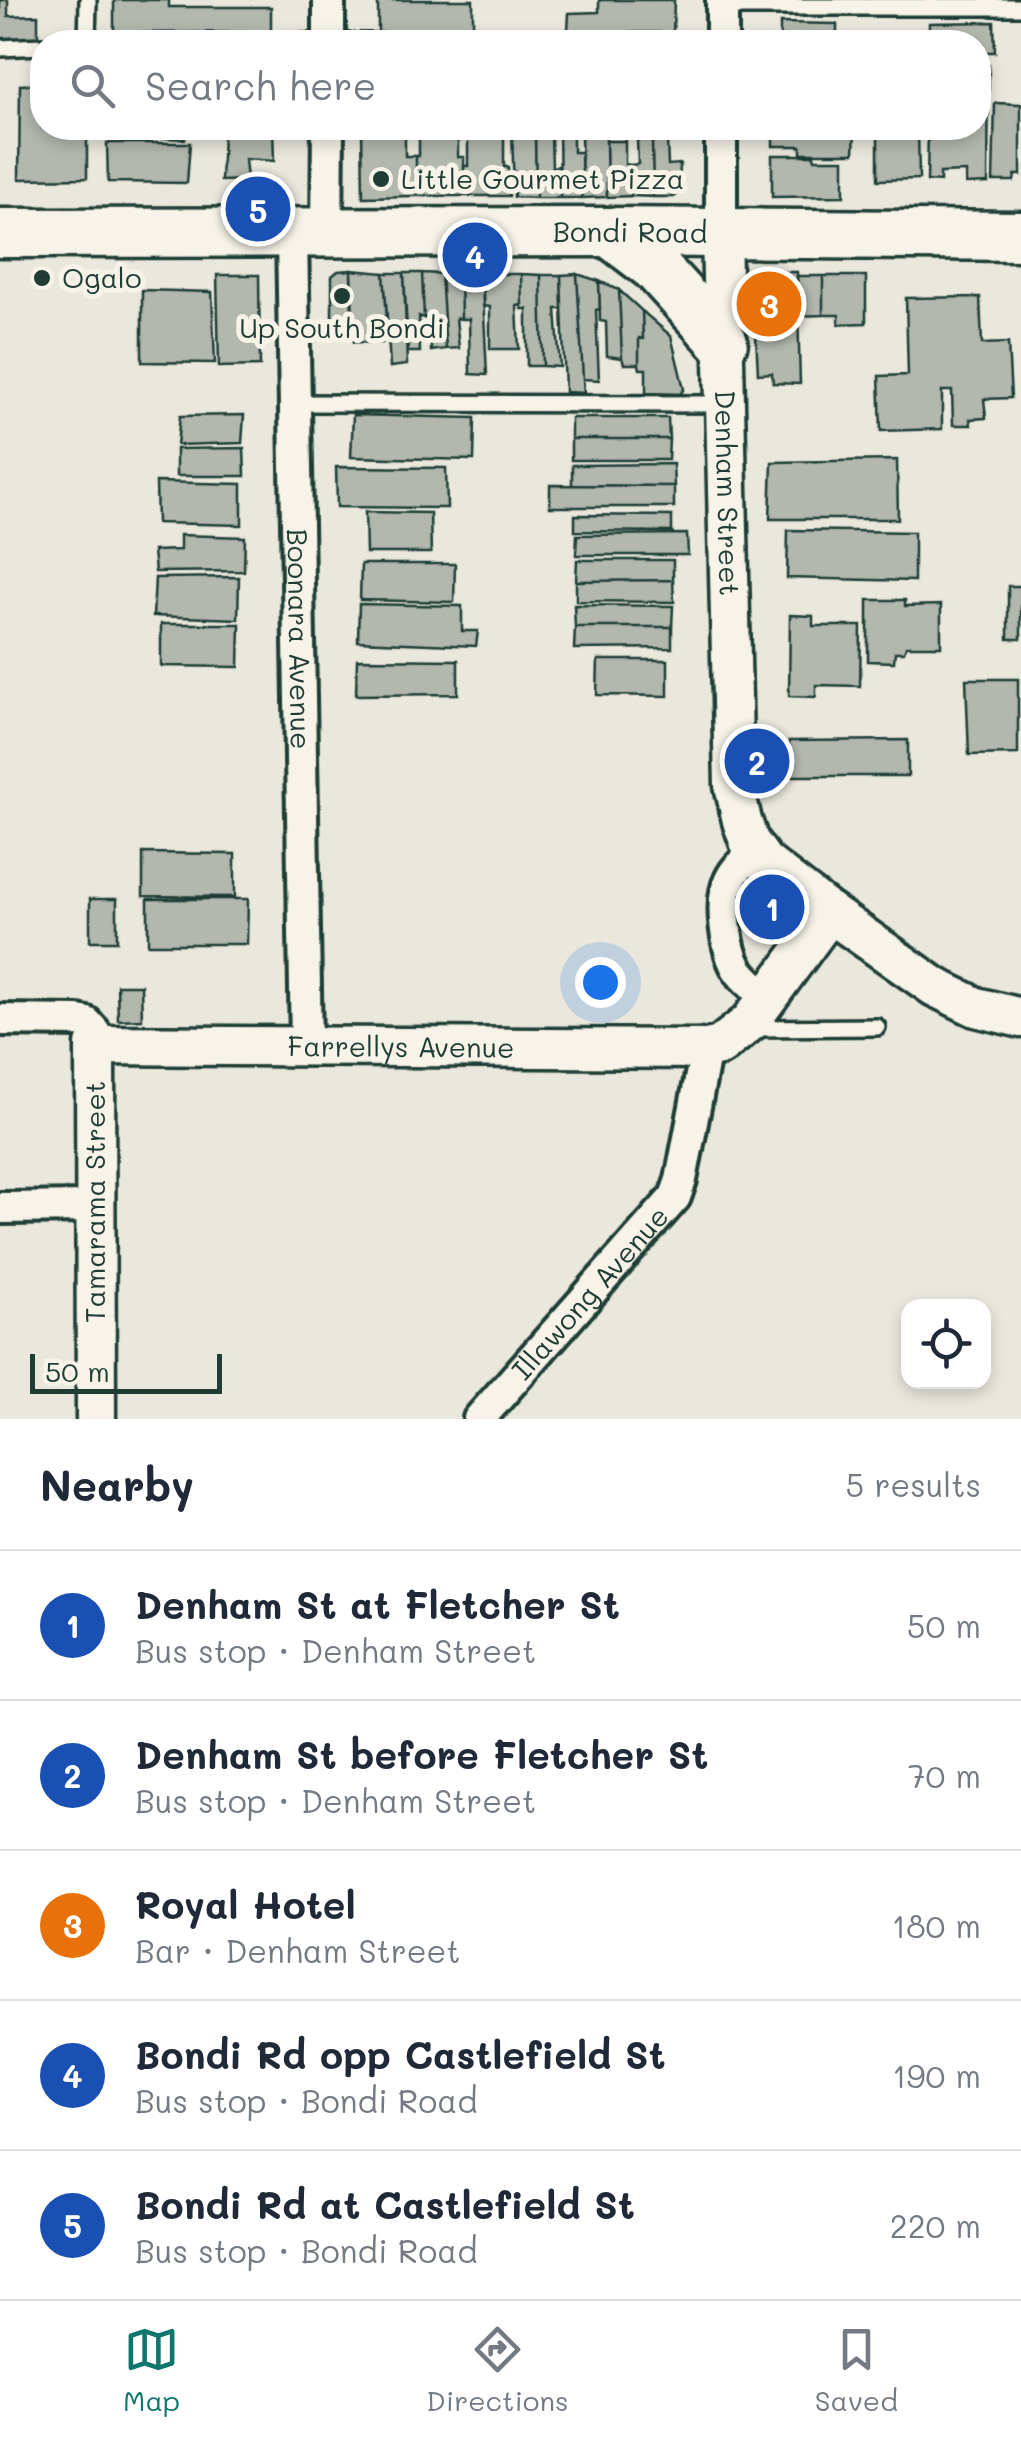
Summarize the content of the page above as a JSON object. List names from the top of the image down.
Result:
{
  "streets": {
    "main road": ["Bondi Road"],
    "street": [
      "Denham Street",
      "Boonara Avenue",
      "Farrellys Avenue",
      "Tamarama Street",
      "Illawong Avenue"
    ]
  },
  "crossings": [
    ["Bondi Road", "Denham Street"],
    ["Bondi Road", "Boonara Avenue"],
    ["Boonara Avenue", "Farrellys Avenue"],
    ["Farrellys Avenue", "Tamarama Street"],
    ["Farrellys Avenue", "Illawong Avenue"]
  ],
  "places": ["Little Gourmet Pizza", "Ogalo", "Up South Bondi"],
  "scale_bar": "50 m",
  "page": {
    "search": "Search here",
    "pins": [
      "5",
      "4",
      "3",
      "2",
      "1"
    ],
    "scale": "50 m",
    "heading": ["Nearby", "5 results"],
    "list": [
      {
        "mark": "1",
        "name": "Denham St at Fletcher St",
        "note": "Bus stop · Denham Street",
        "value": "50 m"
      },
      {
        "mark": "2",
        "name": "Denham St before Fletcher St",
        "note": "Bus stop · Denham Street",
        "value": "70 m"
      },
      {
        "mark": "3",
        "name": "Royal Hotel",
        "note": "Bar · Denham Street",
        "value": "180 m"
      },
      {
        "mark": "4",
        "name": "Bondi Rd opp Castlefield St",
        "note": "Bus stop · Bondi Road",
        "value": "190 m"
      },
      {
        "mark": "5",
        "name": "Bondi Rd at Castlefield St",
        "note": "Bus stop · Bondi Road",
        "value": "220 m"
      }
    ],
    "nav": ["Map", "Directions", "Saved"]
  }
}
